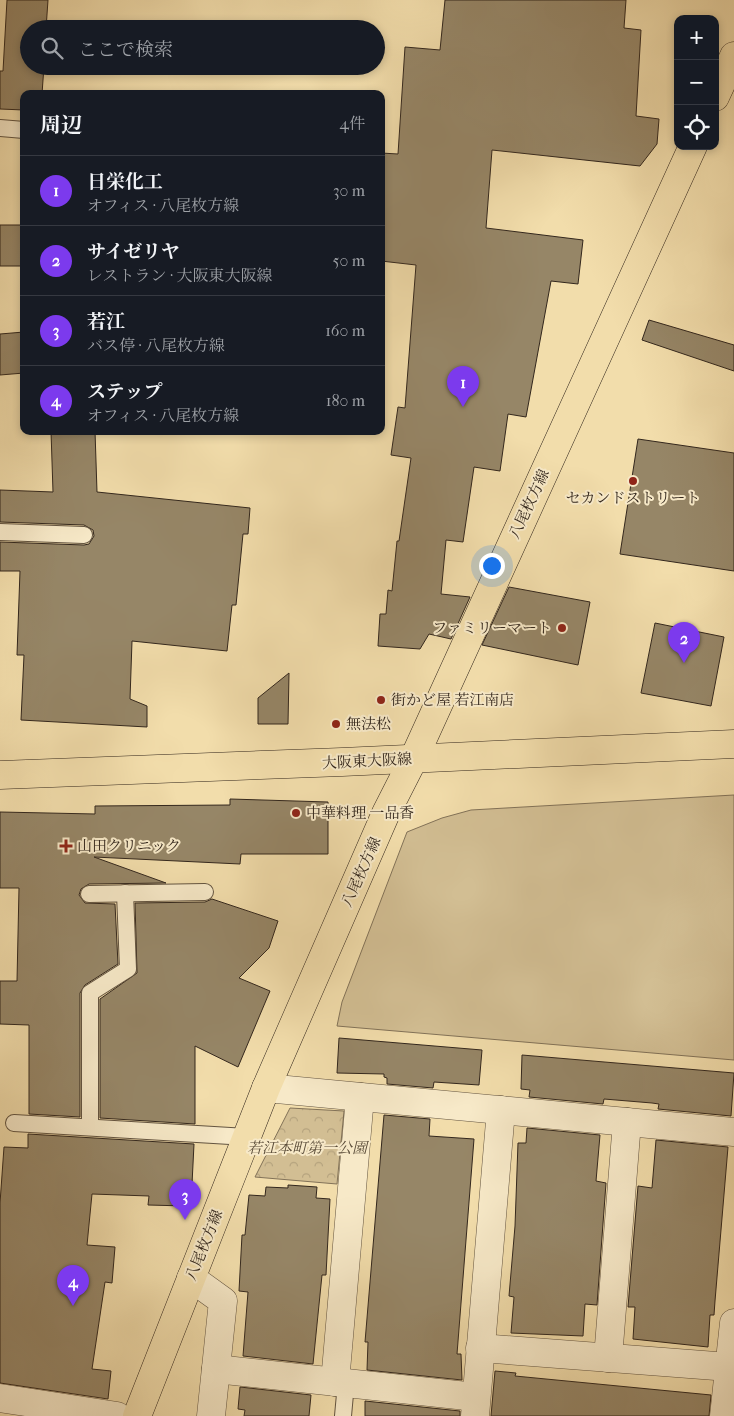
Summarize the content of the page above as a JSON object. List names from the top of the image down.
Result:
{
  "streets": {
    "main road": ["八尾枚方線", "大阪東大阪線"]
  },
  "crossings": [
    ["八尾枚方線", "大阪東大阪線"]
  ],
  "parks": ["若江本町第一公園"],
  "places": {
    "other": [
      "セカンドストリート",
      "ファミリーマート",
      "街かど屋 若江南店",
      "無法松",
      "中華料理 一品香"
    ],
    "health": ["山田クリニック"]
  },
  "page": {
    "map_buttons": ["+", "−"],
    "search": "ここで検索",
    "heading": ["周辺", "4件"],
    "list": [
      {
        "mark": "1",
        "name": "日栄化工",
        "note": "オフィス · 八尾枚方線",
        "value": "30 m"
      },
      {
        "mark": "2",
        "name": "サイゼリヤ",
        "note": "レストラン · 大阪東大阪線",
        "value": "50 m"
      },
      {
        "mark": "3",
        "name": "若江",
        "note": "バス停 · 八尾枚方線",
        "value": "160 m"
      },
      {
        "mark": "4",
        "name": "ステップ",
        "note": "オフィス · 八尾枚方線",
        "value": "180 m"
      }
    ],
    "pins": [
      "1",
      "2",
      "3",
      "4"
    ]
  }
}
